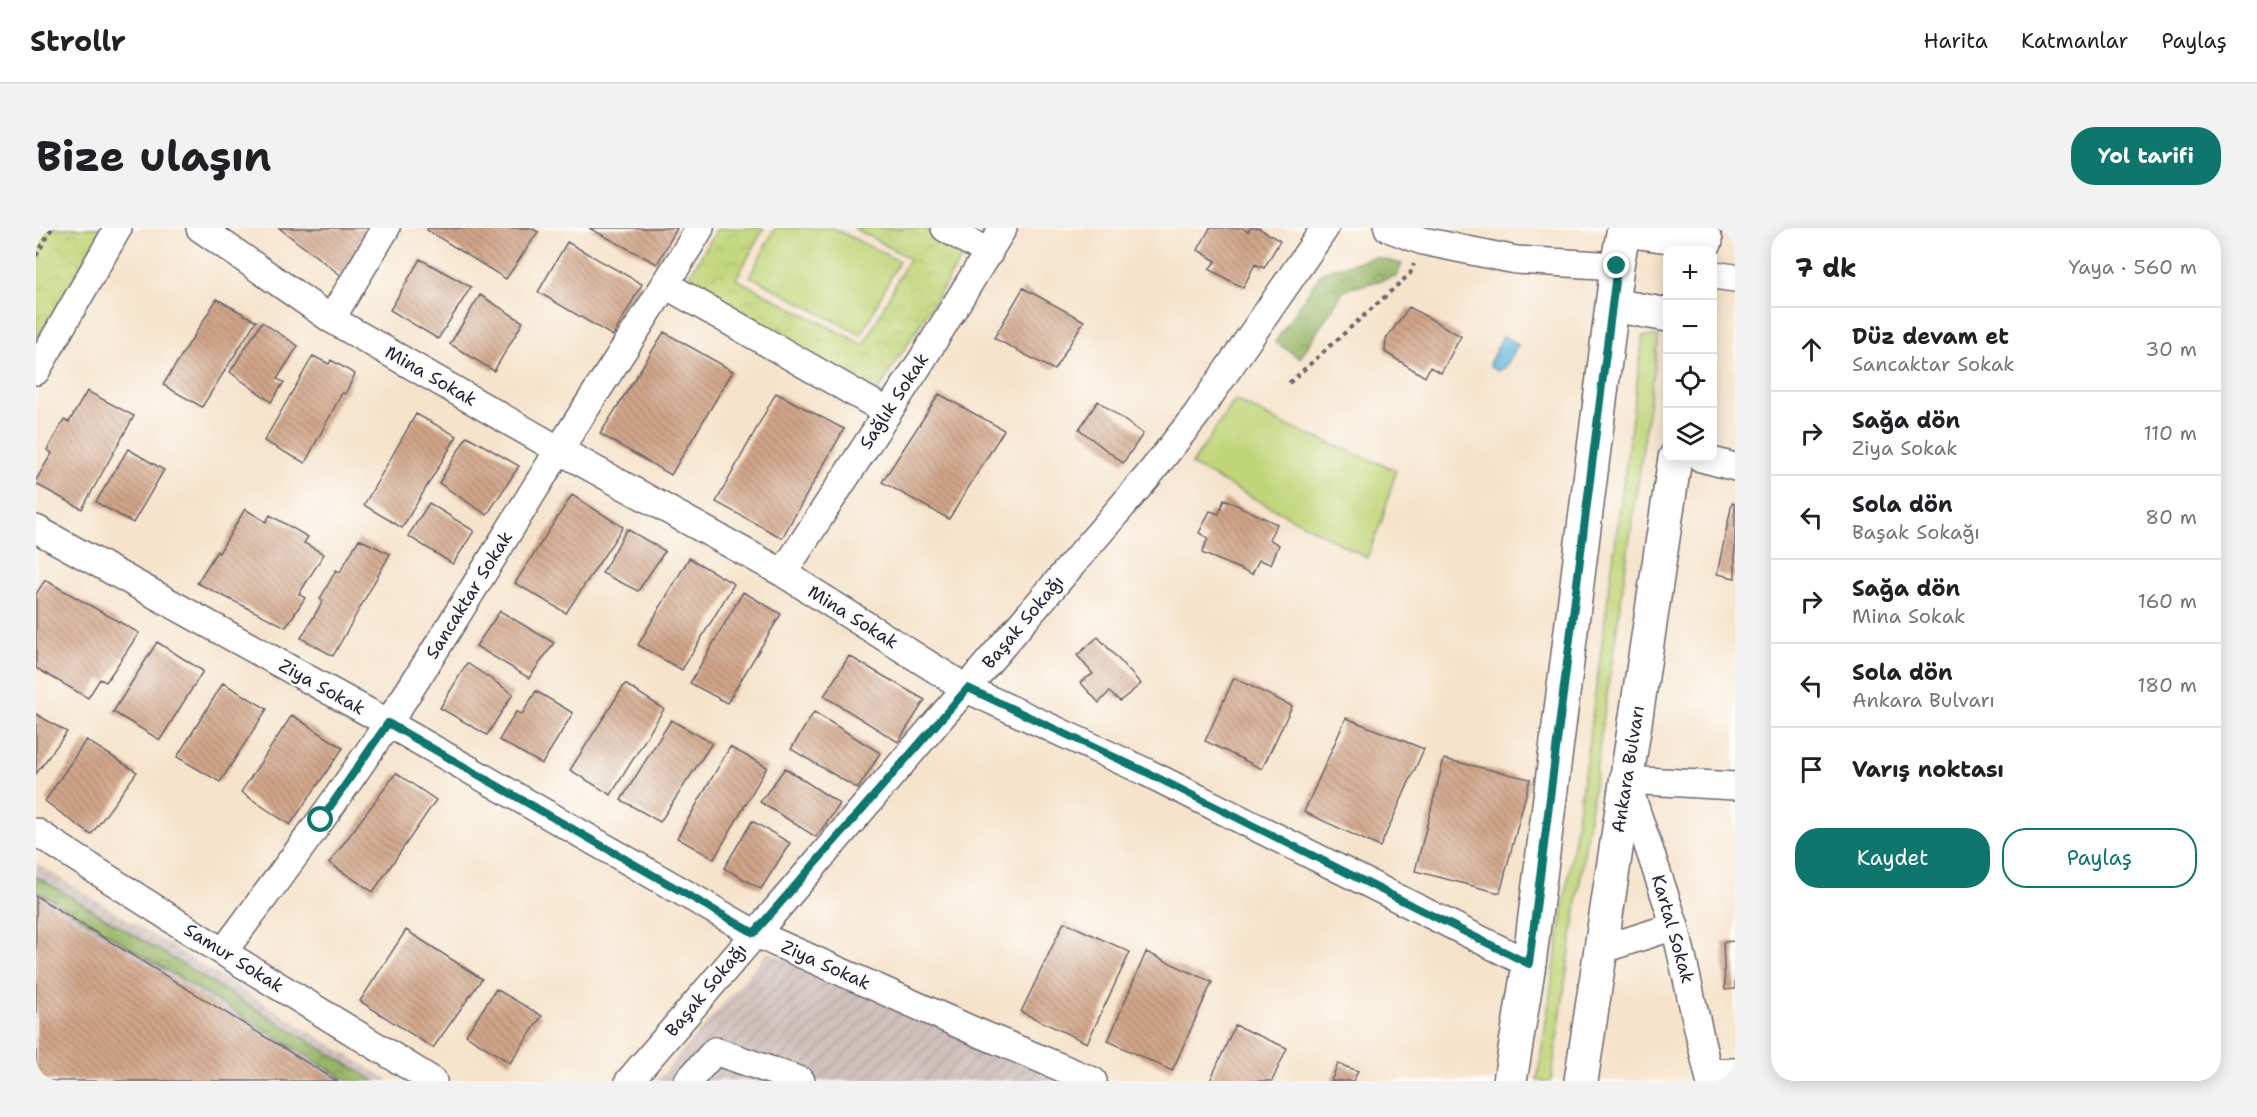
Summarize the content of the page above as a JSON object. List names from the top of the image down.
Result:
{
  "streets": {
    "main road": ["Ankara Bulvarı"],
    "street": [
      "Mina Sokak",
      "Sağlık Sokak",
      "Sancaktar Sokak",
      "Başak Sokağı",
      "Ziya Sokak",
      "Kartal Sokak",
      "Samur Sokak"
    ]
  },
  "crossings": [
    ["Mina Sokak", "Sağlık Sokak"],
    ["Mina Sokak", "Sancaktar Sokak"],
    ["Mina Sokak", "Başak Sokağı"],
    ["Sancaktar Sokak", "Ziya Sokak"],
    ["Sancaktar Sokak", "Samur Sokak"],
    ["Başak Sokağı", "Ziya Sokak"],
    ["Ankara Bulvarı", "Kartal Sokak"]
  ],
  "page": {
    "header": "Strollr",
    "nav": ["Harita", "Katmanlar", "Paylaş"],
    "buttons": [
      "Yol tarifi",
      ["Kaydet", "Paylaş"]
    ],
    "title": "Bize ulaşın",
    "heading": ["7 dk", "Yaya · 560 m"],
    "map_buttons": ["+", "−"],
    "list": [
      ["Düz devam et", "Sancaktar Sokak", "30 m"],
      ["Sağa dön", "Ziya Sokak", "110 m"],
      ["Sola dön", "Başak Sokağı", "80 m"],
      ["Sağa dön", "Mina Sokak", "160 m"],
      ["Sola dön", "Ankara Bulvarı", "180 m"],
      "Varış noktası"
    ]
  }
}
